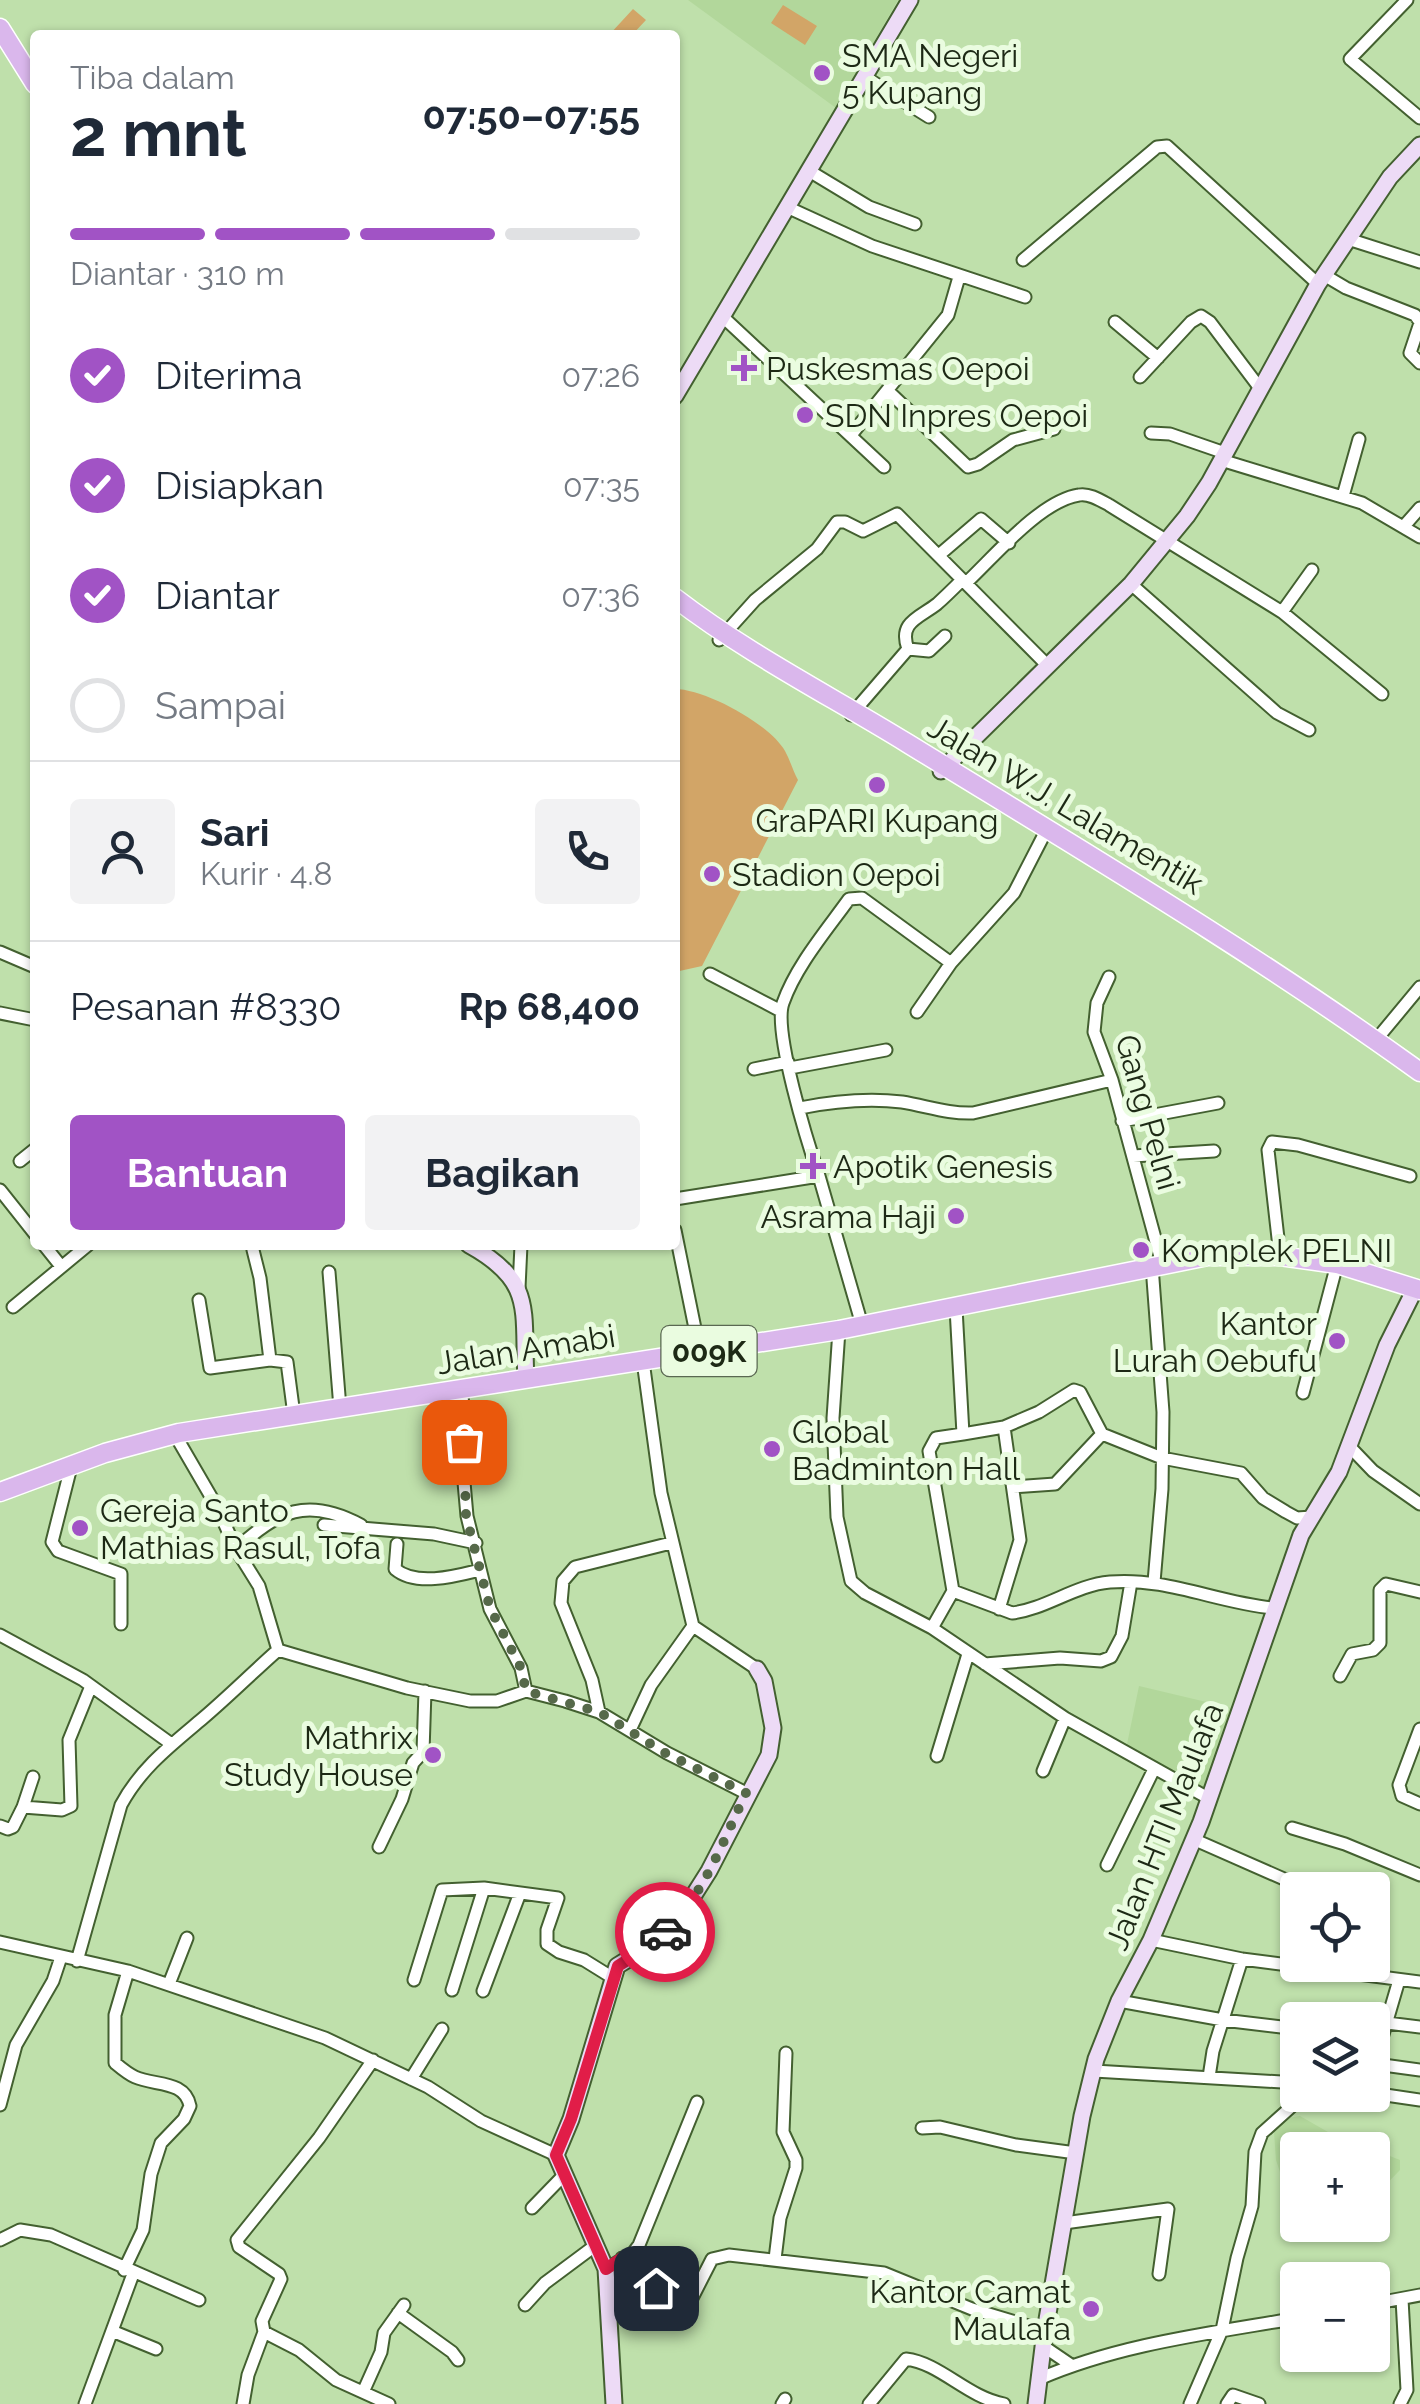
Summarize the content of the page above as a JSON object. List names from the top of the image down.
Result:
{
  "streets": {
    "main road": ["Jalan W.J. Lalamentik", "Jalan Amabi", "009K"],
    "street": ["Gang Pelni", "Jalan HTI Maulafa"]
  },
  "crossings": [
    ["Gang Pelni", "Jalan Amabi"],
    ["Jalan Amabi", "Jalan HTI Maulafa"]
  ],
  "places": {
    "other": [
      "SMA Negeri 5 Kupang",
      "SDN Inpres Oepoi",
      "GraPARI Kupang",
      "Stadion Oepoi",
      "Asrama Haji",
      "Komplek PELNI",
      "Kantor Lurah Oebufu",
      "Global Badminton Hall",
      "Gereja Santo Mathias Rasul, Tofa",
      "Mathrix Study House",
      "Kantor Camat Maulafa"
    ],
    "health": ["Puskesmas Oepoi", "Apotik Genesis"]
  },
  "page": {
    "heading": ["2 mnt", "Tiba dalam", "07:50–07:55"],
    "panel": [
      "Sari",
      "Kurir · 4.8",
      "Pesanan #8330",
      "Rp 68,400"
    ],
    "bar": "Diantar · 310 m",
    "list": [
      ["Diterima", "07:26"],
      ["Disiapkan", "07:35"],
      ["Diantar", "07:36"],
      "Sampai"
    ],
    "buttons": ["Bantuan", "Bagikan"],
    "map_buttons": ["+", "−"]
  }
}
